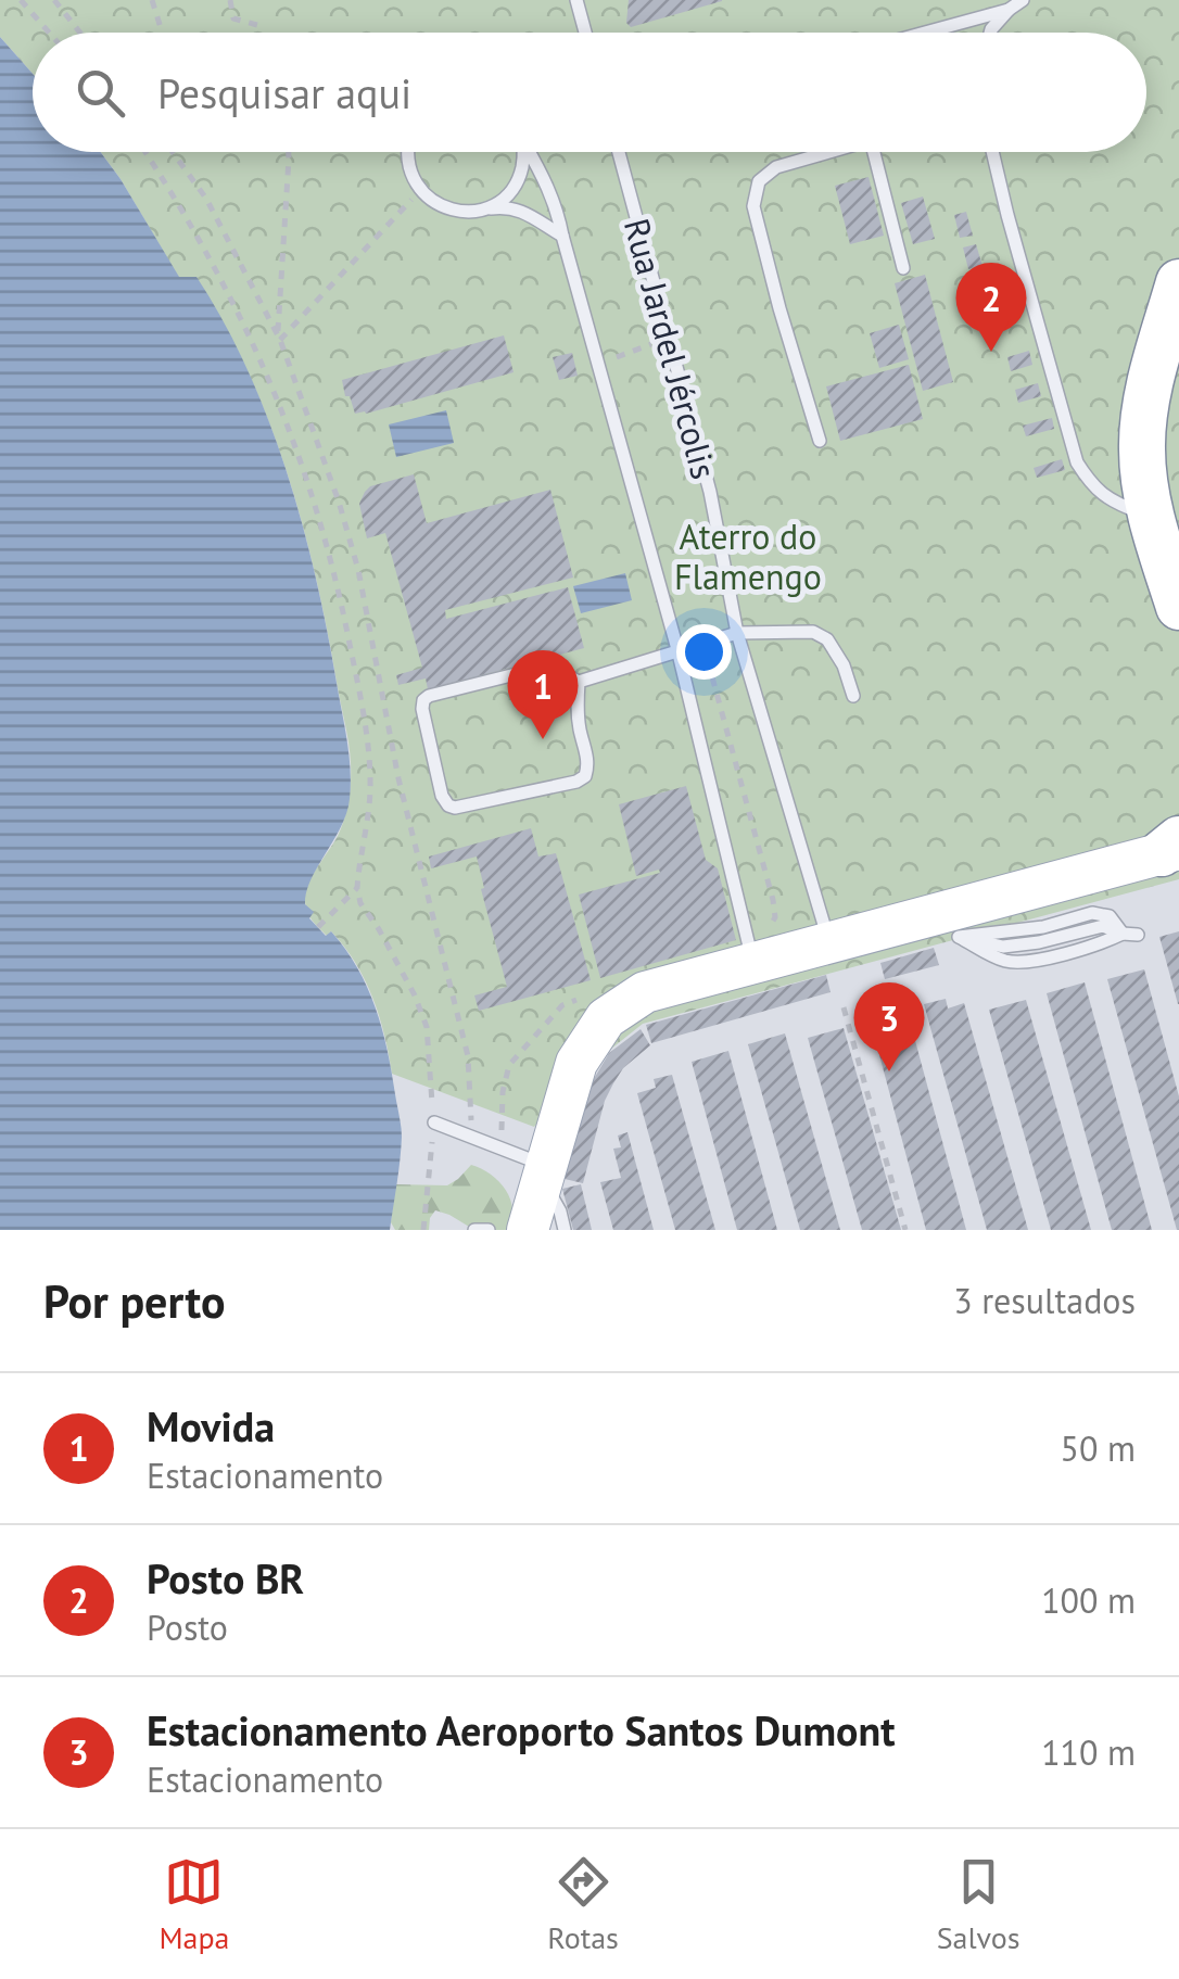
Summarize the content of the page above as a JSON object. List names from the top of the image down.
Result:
{
  "streets": {
    "lane": ["Rua Jardel Jércolis"]
  },
  "parks": ["Aterro do Flamengo"],
  "page": {
    "search": "Pesquisar aqui",
    "pins": ["2", "1", "3"],
    "heading": ["Por perto", "3 resultados"],
    "list": [
      {
        "mark": "1",
        "name": "Movida",
        "note": "Estacionamento",
        "value": "50 m"
      },
      {
        "mark": "2",
        "name": "Posto BR",
        "note": "Posto",
        "value": "100 m"
      },
      {
        "mark": "3",
        "name": "Estacionamento Aeroporto Santos Dumont",
        "note": "Estacionamento",
        "value": "110 m"
      }
    ],
    "nav": ["Mapa", "Rotas", "Salvos"]
  }
}
